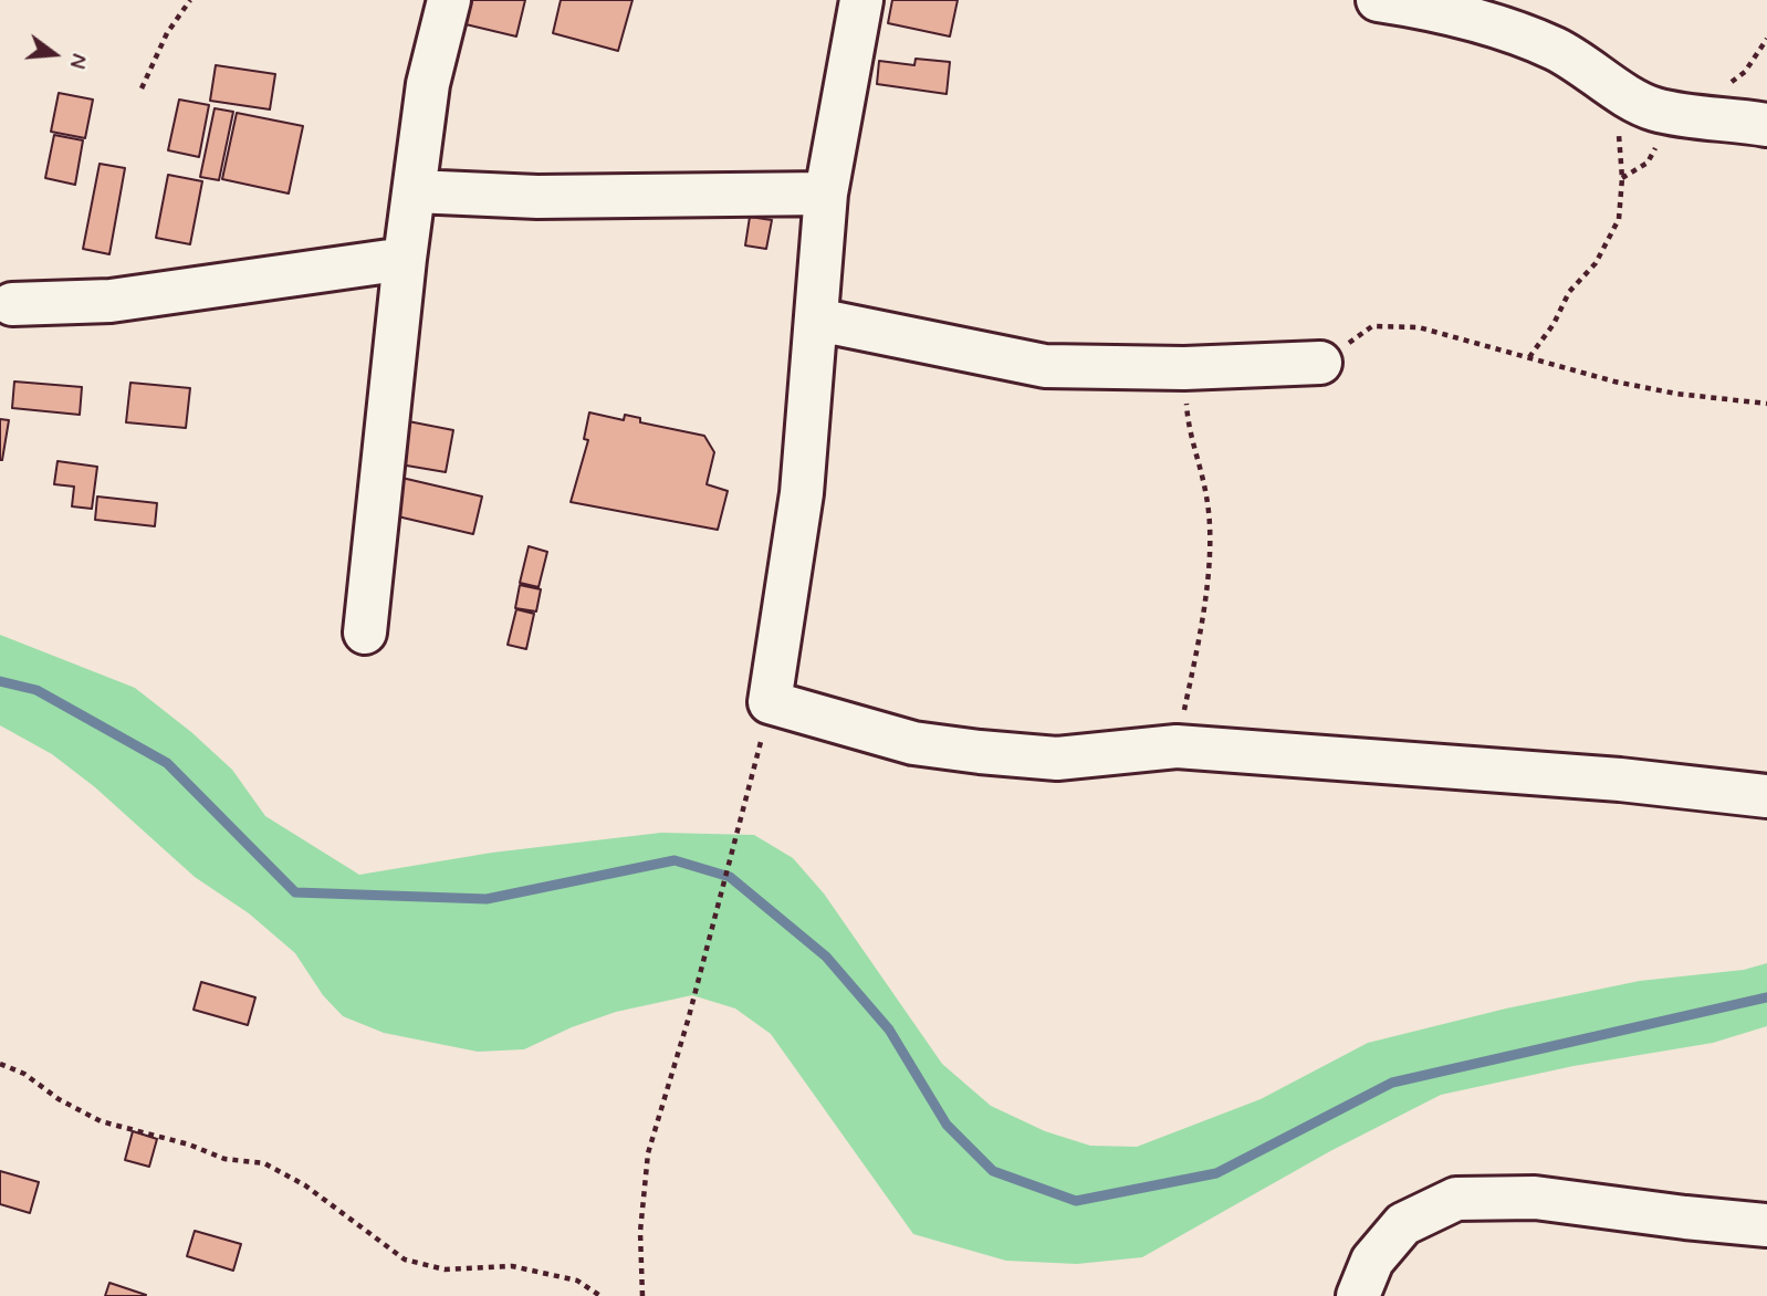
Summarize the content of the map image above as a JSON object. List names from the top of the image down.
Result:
{
  "north": "right"
}
